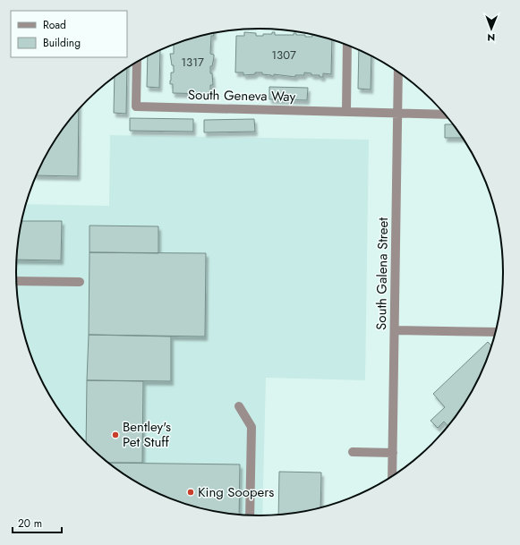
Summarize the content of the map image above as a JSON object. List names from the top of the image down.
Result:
{
  "streets": {
    "street": ["South Geneva Way", "South Galena Street"]
  },
  "crossings": [
    ["South Geneva Way", "South Galena Street"]
  ],
  "places": ["Bentley's Pet Stuff", "King Soopers"],
  "house_numbers": ["1307", "1317"],
  "legend": ["Road", "Building"],
  "scale_bar": "20 m",
  "north": "bottom"
}
